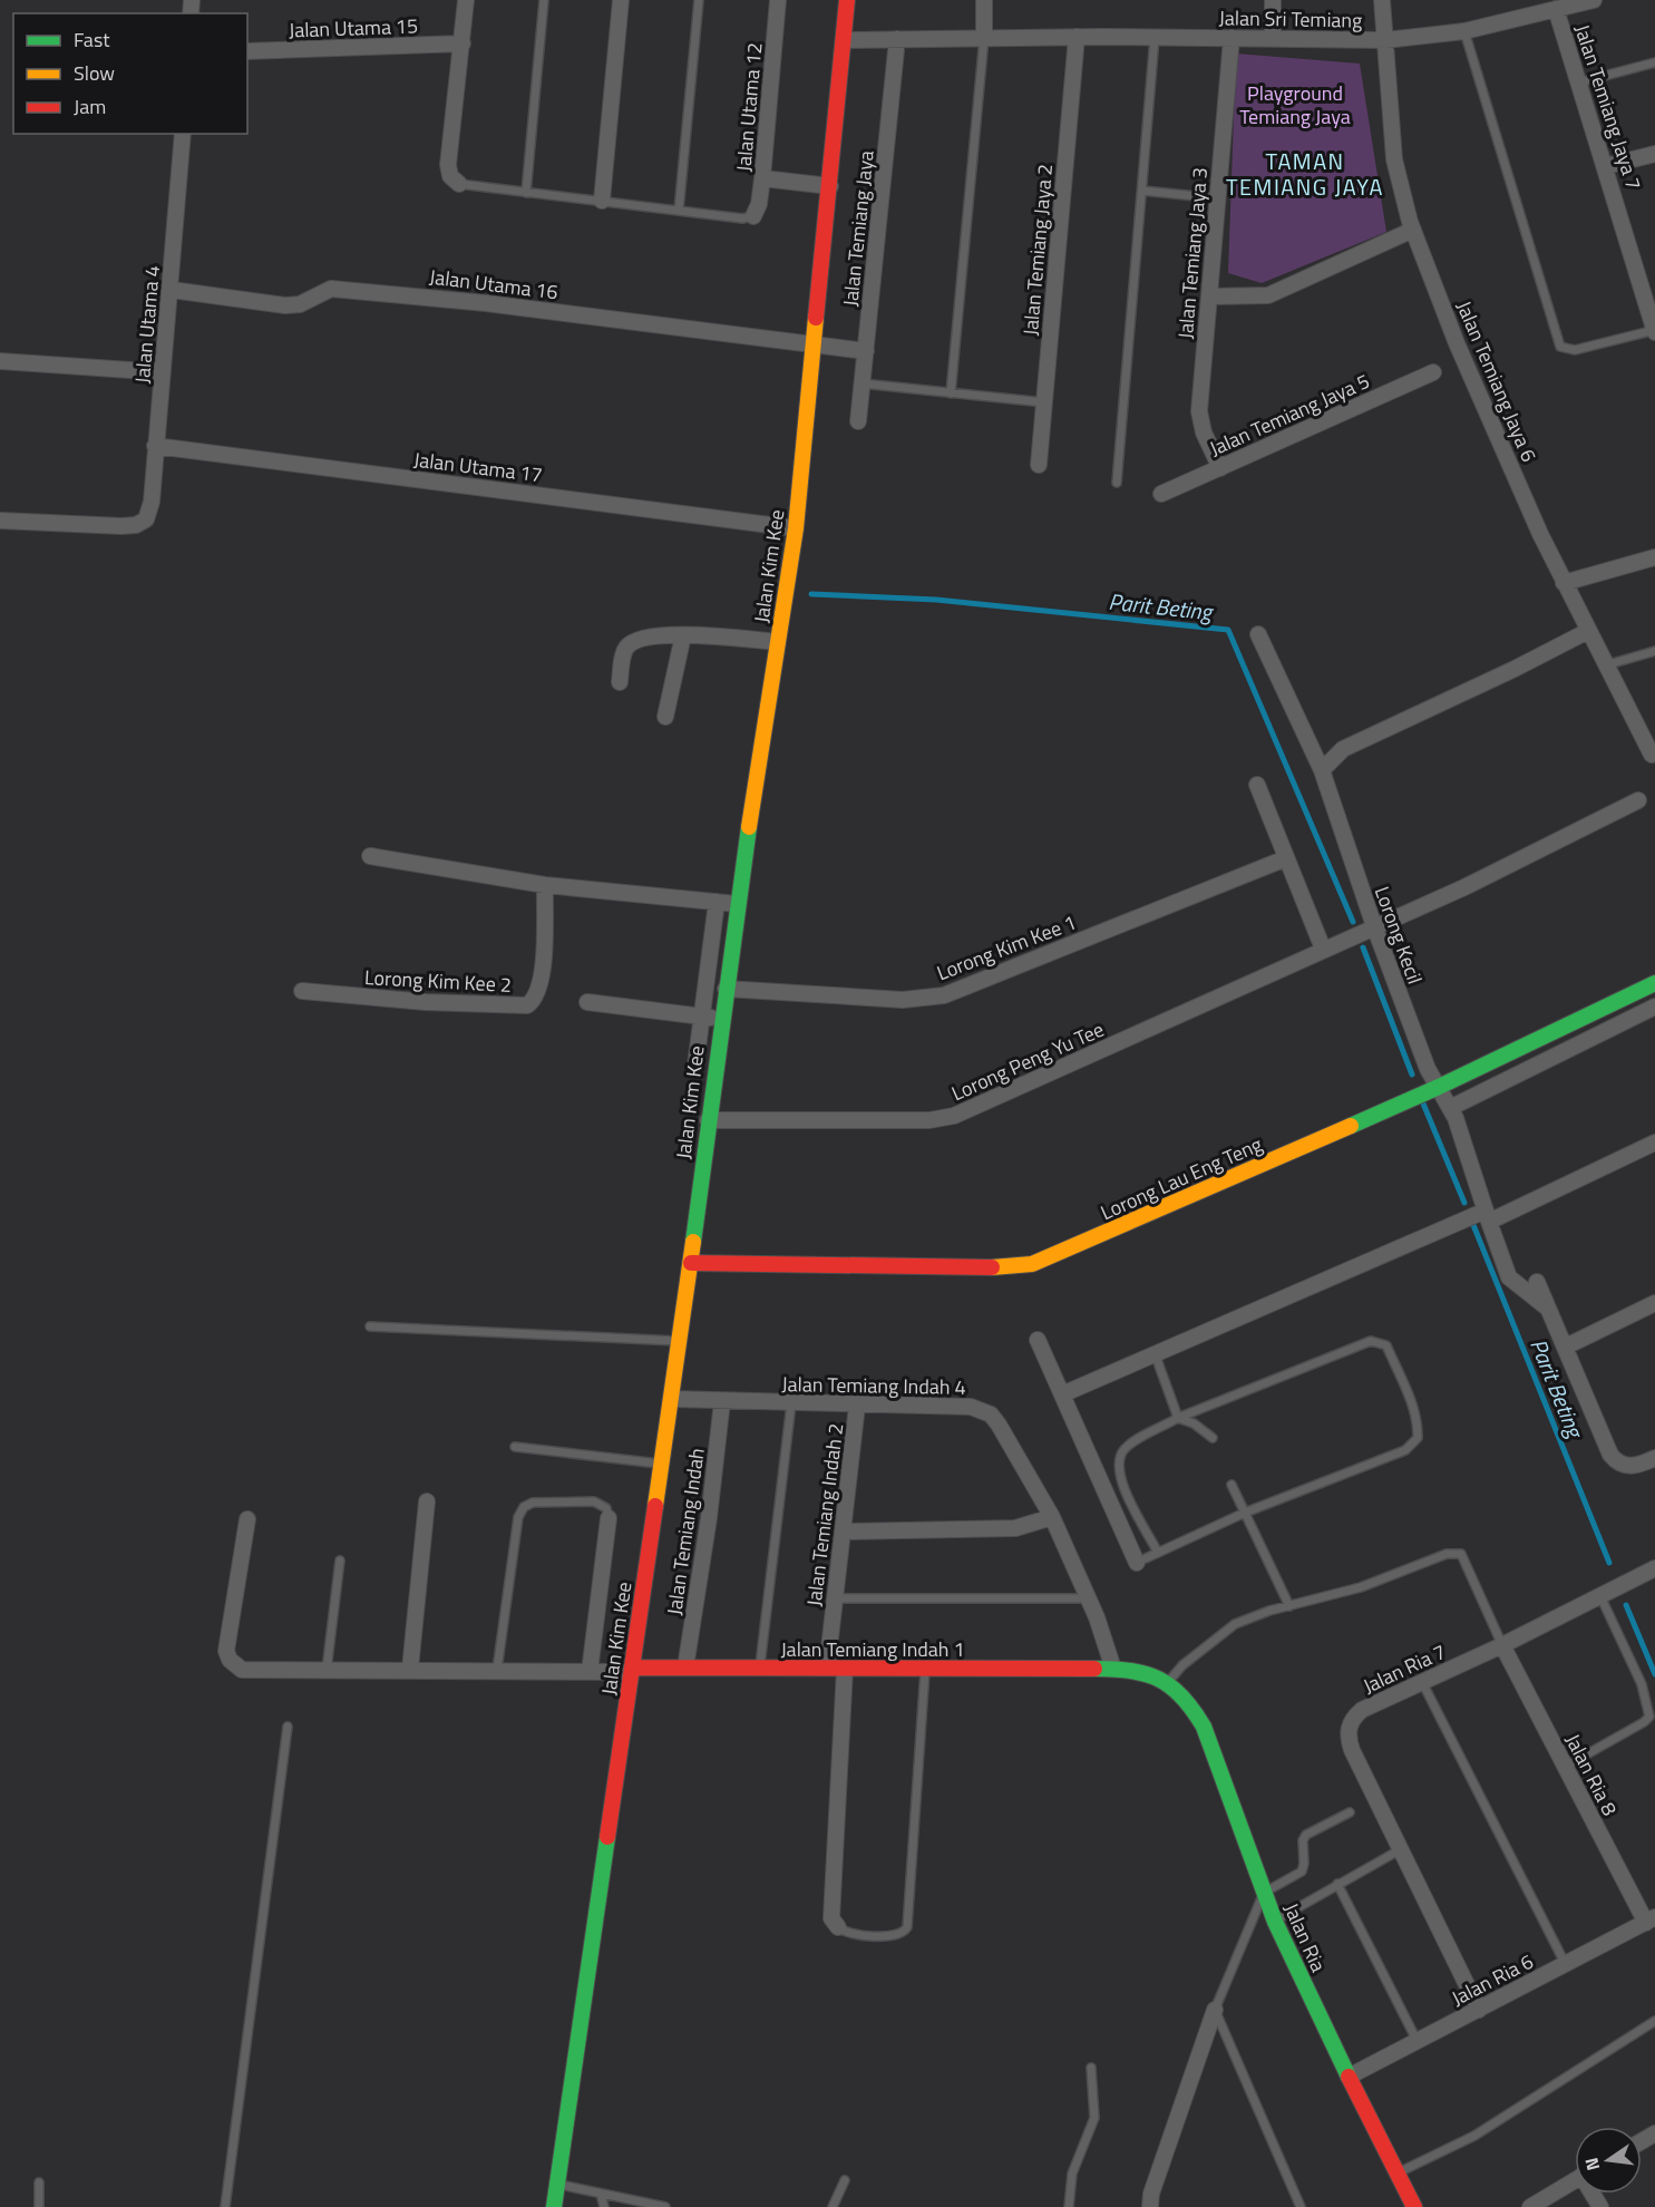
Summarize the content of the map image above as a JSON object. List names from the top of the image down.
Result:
{
  "streets": {
    "street": [
      "Jalan Sri Temiang",
      "Jalan Utama 15",
      "Jalan Utama 12",
      "Jalan Temiang Jaya 7",
      "Jalan Temiang Jaya",
      "Jalan Temiang Jaya 2",
      "Jalan Temiang Jaya 3",
      "Jalan Utama 16",
      "Jalan Utama 4",
      "Jalan Temiang Jaya 6",
      "Jalan Temiang Jaya 5",
      "Jalan Utama 17",
      "Jalan Kim Kee",
      "Lorong Kecil",
      "Lorong Kim Kee 1",
      "Lorong Kim Kee 2",
      "Lorong Peng Yu Tee",
      "Lorong Lau Eng Teng",
      "Jalan Temiang Indah 4",
      "Jalan Temiang Indah 2",
      "Jalan Temiang Indah",
      "Jalan Temiang Indah 1",
      "Jalan Ria 7",
      "Jalan Ria 8",
      "Jalan Ria",
      "Jalan Ria 6"
    ]
  },
  "crossings": [
    ["Jalan Sri Temiang", "Jalan Temiang Jaya 7"],
    ["Jalan Sri Temiang", "Jalan Temiang Jaya"],
    ["Jalan Sri Temiang", "Jalan Temiang Jaya 2"],
    ["Jalan Sri Temiang", "Jalan Temiang Jaya 3"],
    ["Jalan Sri Temiang", "Jalan Temiang Jaya 6"],
    ["Jalan Sri Temiang", "Jalan Kim Kee"],
    ["Jalan Temiang Jaya", "Jalan Utama 16"],
    ["Jalan Temiang Jaya 3", "Jalan Temiang Jaya 5"],
    ["Jalan Utama 16", "Jalan Utama 4"],
    ["Jalan Utama 16", "Jalan Kim Kee"],
    ["Jalan Utama 4", "Jalan Utama 17"],
    ["Jalan Utama 17", "Jalan Kim Kee"],
    ["Jalan Kim Kee", "Lorong Kim Kee 1"],
    ["Jalan Kim Kee", "Lorong Peng Yu Tee"],
    ["Jalan Kim Kee", "Lorong Lau Eng Teng"],
    ["Jalan Kim Kee", "Jalan Temiang Indah 4"],
    ["Jalan Kim Kee", "Jalan Temiang Indah 1"],
    ["Lorong Kecil", "Lorong Peng Yu Tee"],
    ["Lorong Kecil", "Lorong Lau Eng Teng"],
    ["Jalan Temiang Indah 4", "Jalan Temiang Indah 2"],
    ["Jalan Temiang Indah 4", "Jalan Temiang Indah"],
    ["Jalan Temiang Indah 4", "Jalan Temiang Indah 1"],
    ["Jalan Temiang Indah 2", "Jalan Temiang Indah 1"],
    ["Jalan Temiang Indah", "Jalan Temiang Indah 1"],
    ["Jalan Temiang Indah 1", "Jalan Ria"],
    ["Jalan Ria 7", "Jalan Ria 8"],
    ["Jalan Ria 7", "Jalan Ria 6"],
    ["Jalan Ria 8", "Jalan Ria 6"],
    ["Jalan Ria", "Jalan Ria 6"]
  ],
  "districts": ["TAMAN TEMIANG JAYA"],
  "water": ["Parit Beting"],
  "parks": ["Playground Temiang Jaya"],
  "legend": ["Fast", "Slow", "Jam"],
  "north": "left"
}
